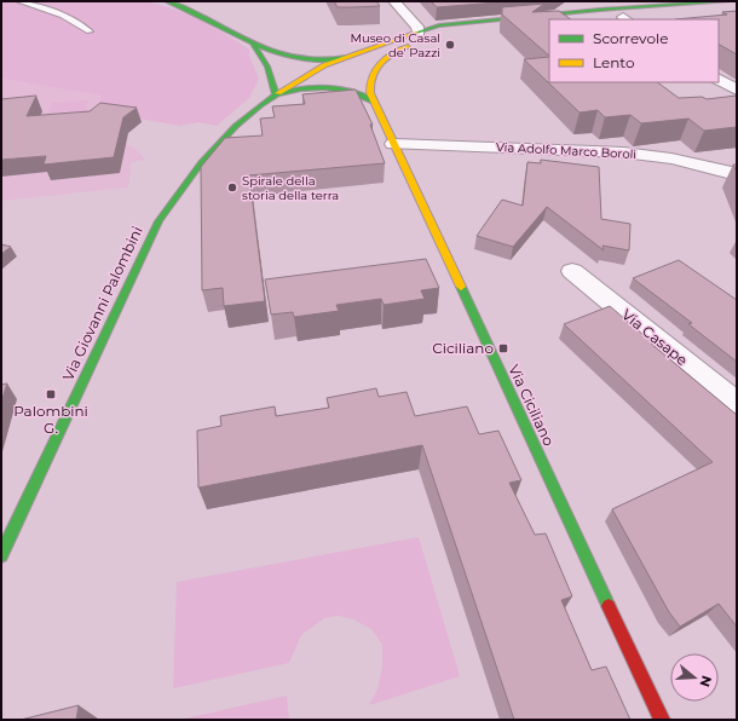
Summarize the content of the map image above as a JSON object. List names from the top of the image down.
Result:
{
  "streets": {
    "main road": ["Via Giovanni Palombini", "Via Ciciliano"],
    "street": ["Via Adolfo Marco Boroli", "Via Casape"]
  },
  "crossings": [
    ["Via Adolfo Marco Boroli", "Via Ciciliano"]
  ],
  "places": {
    "other": ["Museo di Casal de' Pazzi", "Spirale della storia della terra"],
    "transit": ["Ciciliano", "Palombini G."]
  },
  "legend": ["Scorrevole", "Lento"],
  "north": "right"
}
